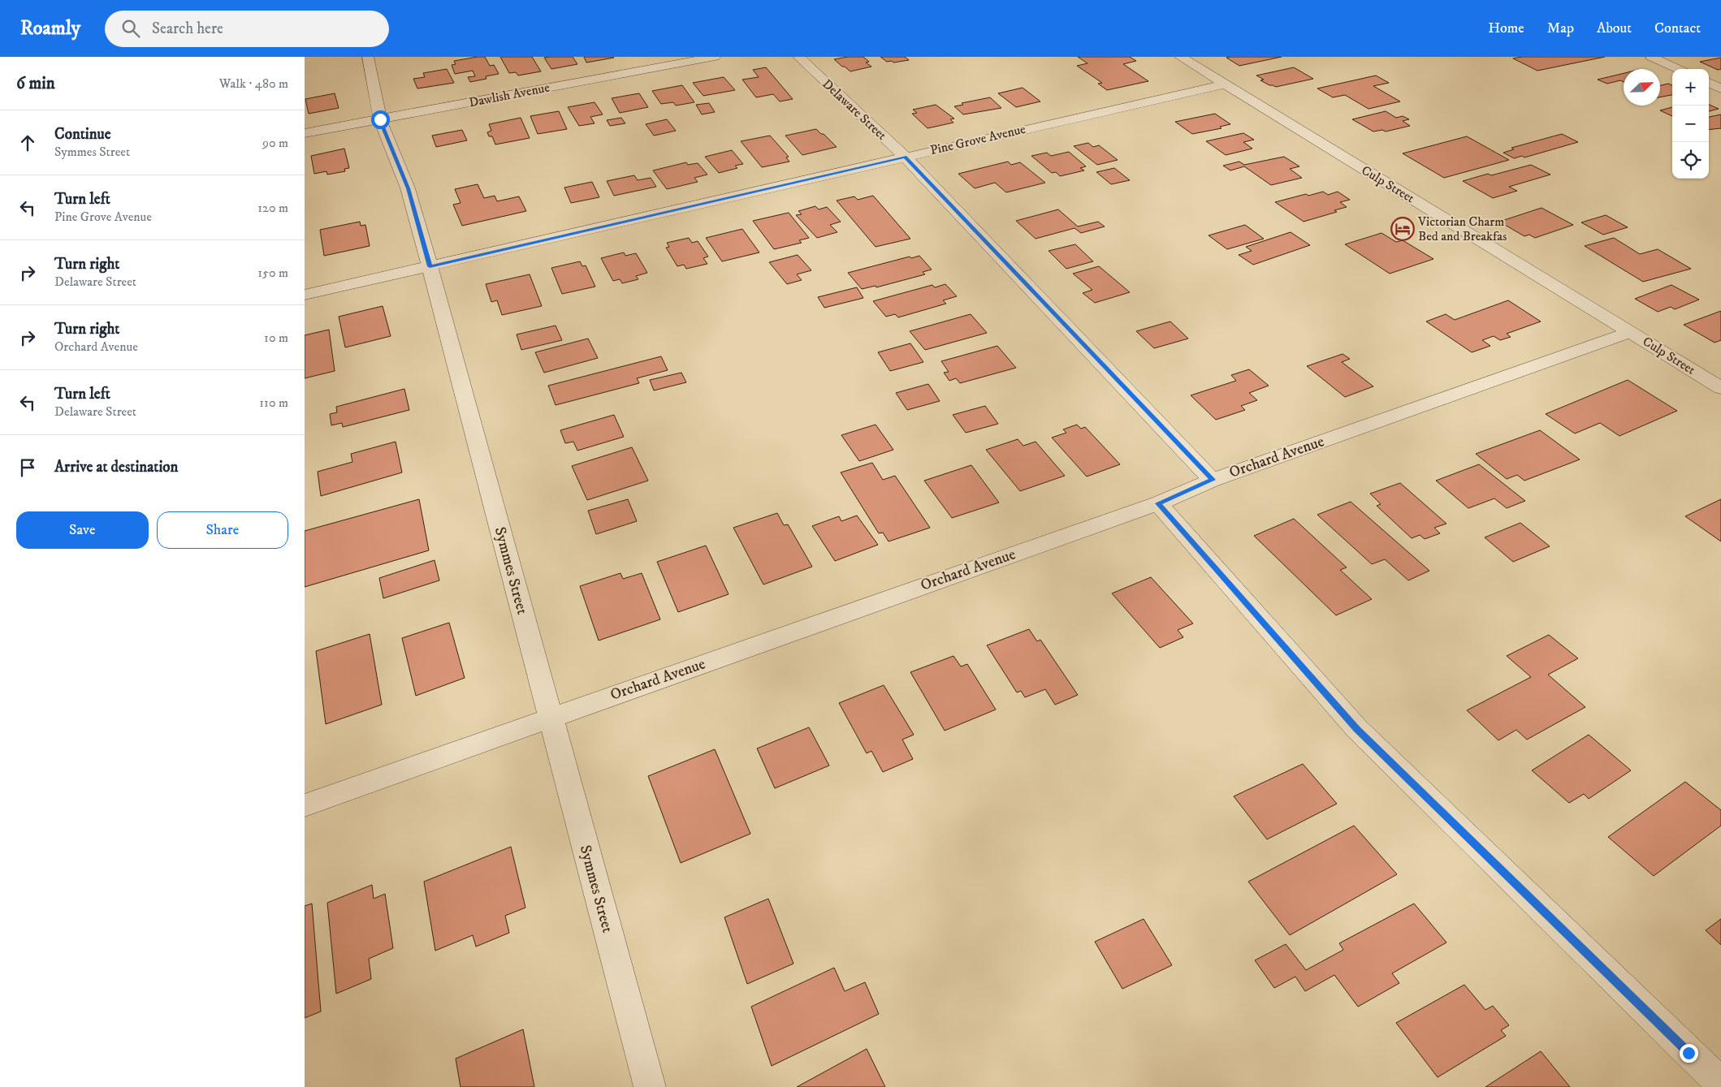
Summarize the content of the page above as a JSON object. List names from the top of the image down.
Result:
{
  "streets": {
    "street": [
      "Dawlish Avenue",
      "Delaware Street",
      "Pine Grove Avenue",
      "Culp Street",
      "Orchard Avenue",
      "Symmes Street"
    ]
  },
  "crossings": [
    ["Dawlish Avenue", "Symmes Street"],
    ["Delaware Street", "Pine Grove Avenue"],
    ["Delaware Street", "Orchard Avenue"],
    ["Pine Grove Avenue", "Culp Street"],
    ["Pine Grove Avenue", "Symmes Street"],
    ["Culp Street", "Orchard Avenue"],
    ["Orchard Avenue", "Symmes Street"]
  ],
  "places": {
    "hotel": ["Victorian Charm Bed and Breakfas"]
  },
  "north": "top right",
  "page": {
    "header": "Roamly",
    "search": "Search here",
    "nav": [
      "Home",
      "Map",
      "About",
      "Contact"
    ],
    "heading": ["6 min", "Walk · 480 m"],
    "map_buttons": ["+", "−"],
    "list": [
      ["Continue", "Symmes Street", "90 m"],
      ["Turn left", "Pine Grove Avenue", "120 m"],
      ["Turn right", "Delaware Street", "150 m"],
      ["Turn right", "Orchard Avenue", "10 m"],
      ["Turn left", "Delaware Street", "110 m"],
      "Arrive at destination"
    ],
    "buttons": ["Save", "Share"]
  }
}
